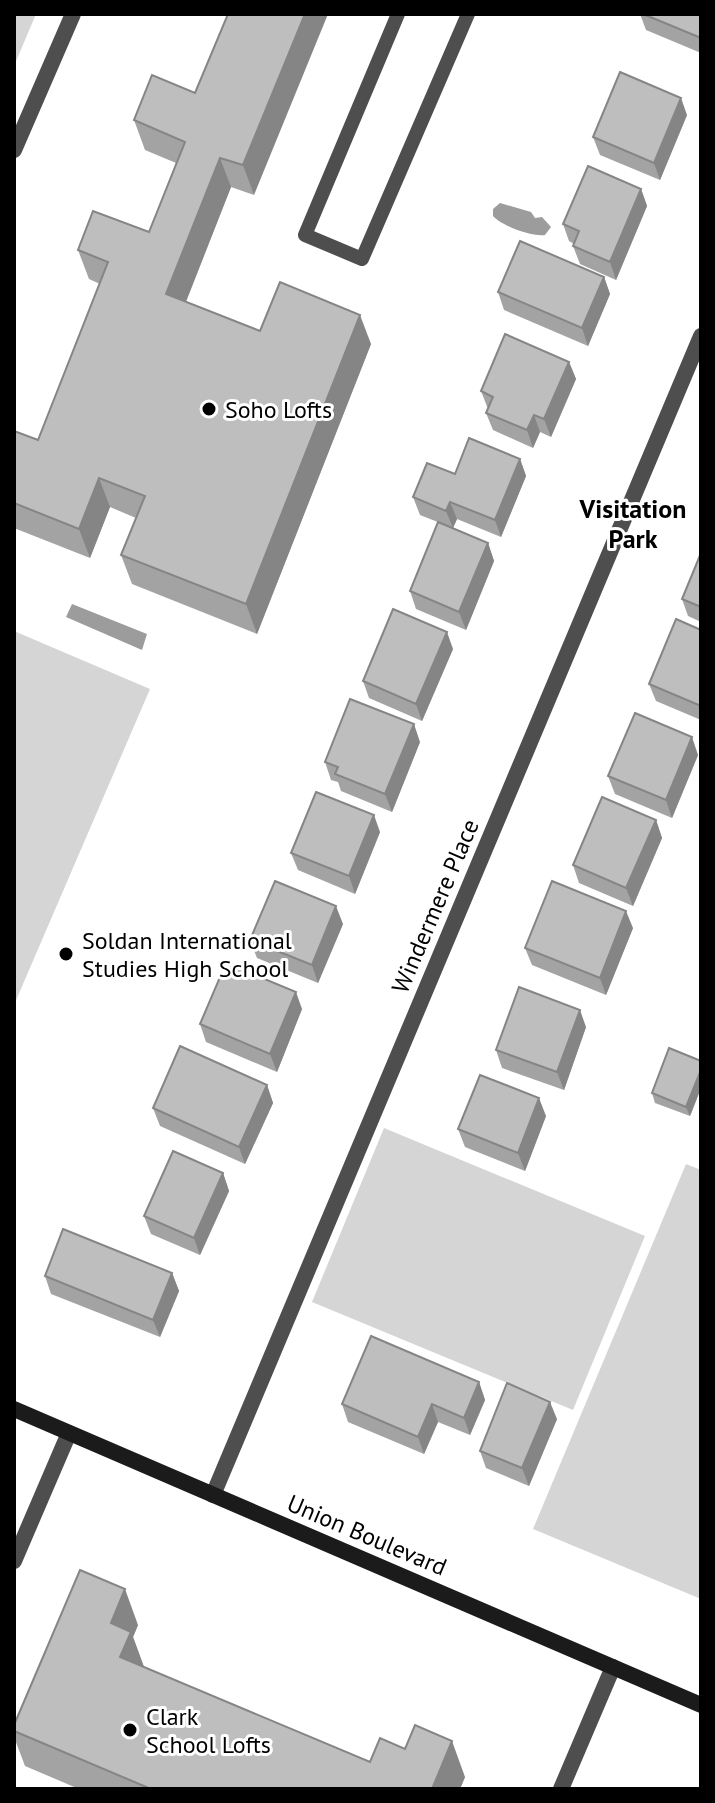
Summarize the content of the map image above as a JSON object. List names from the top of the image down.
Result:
{
  "streets": {
    "main road": ["Union Boulevard"],
    "street": ["Windermere Place"]
  },
  "crossings": [
    ["Windermere Place", "Union Boulevard"]
  ],
  "districts": ["Visitation Park"],
  "places": ["Soho Lofts", "Soldan International Studies High School", "Clark School Lofts"]
}
